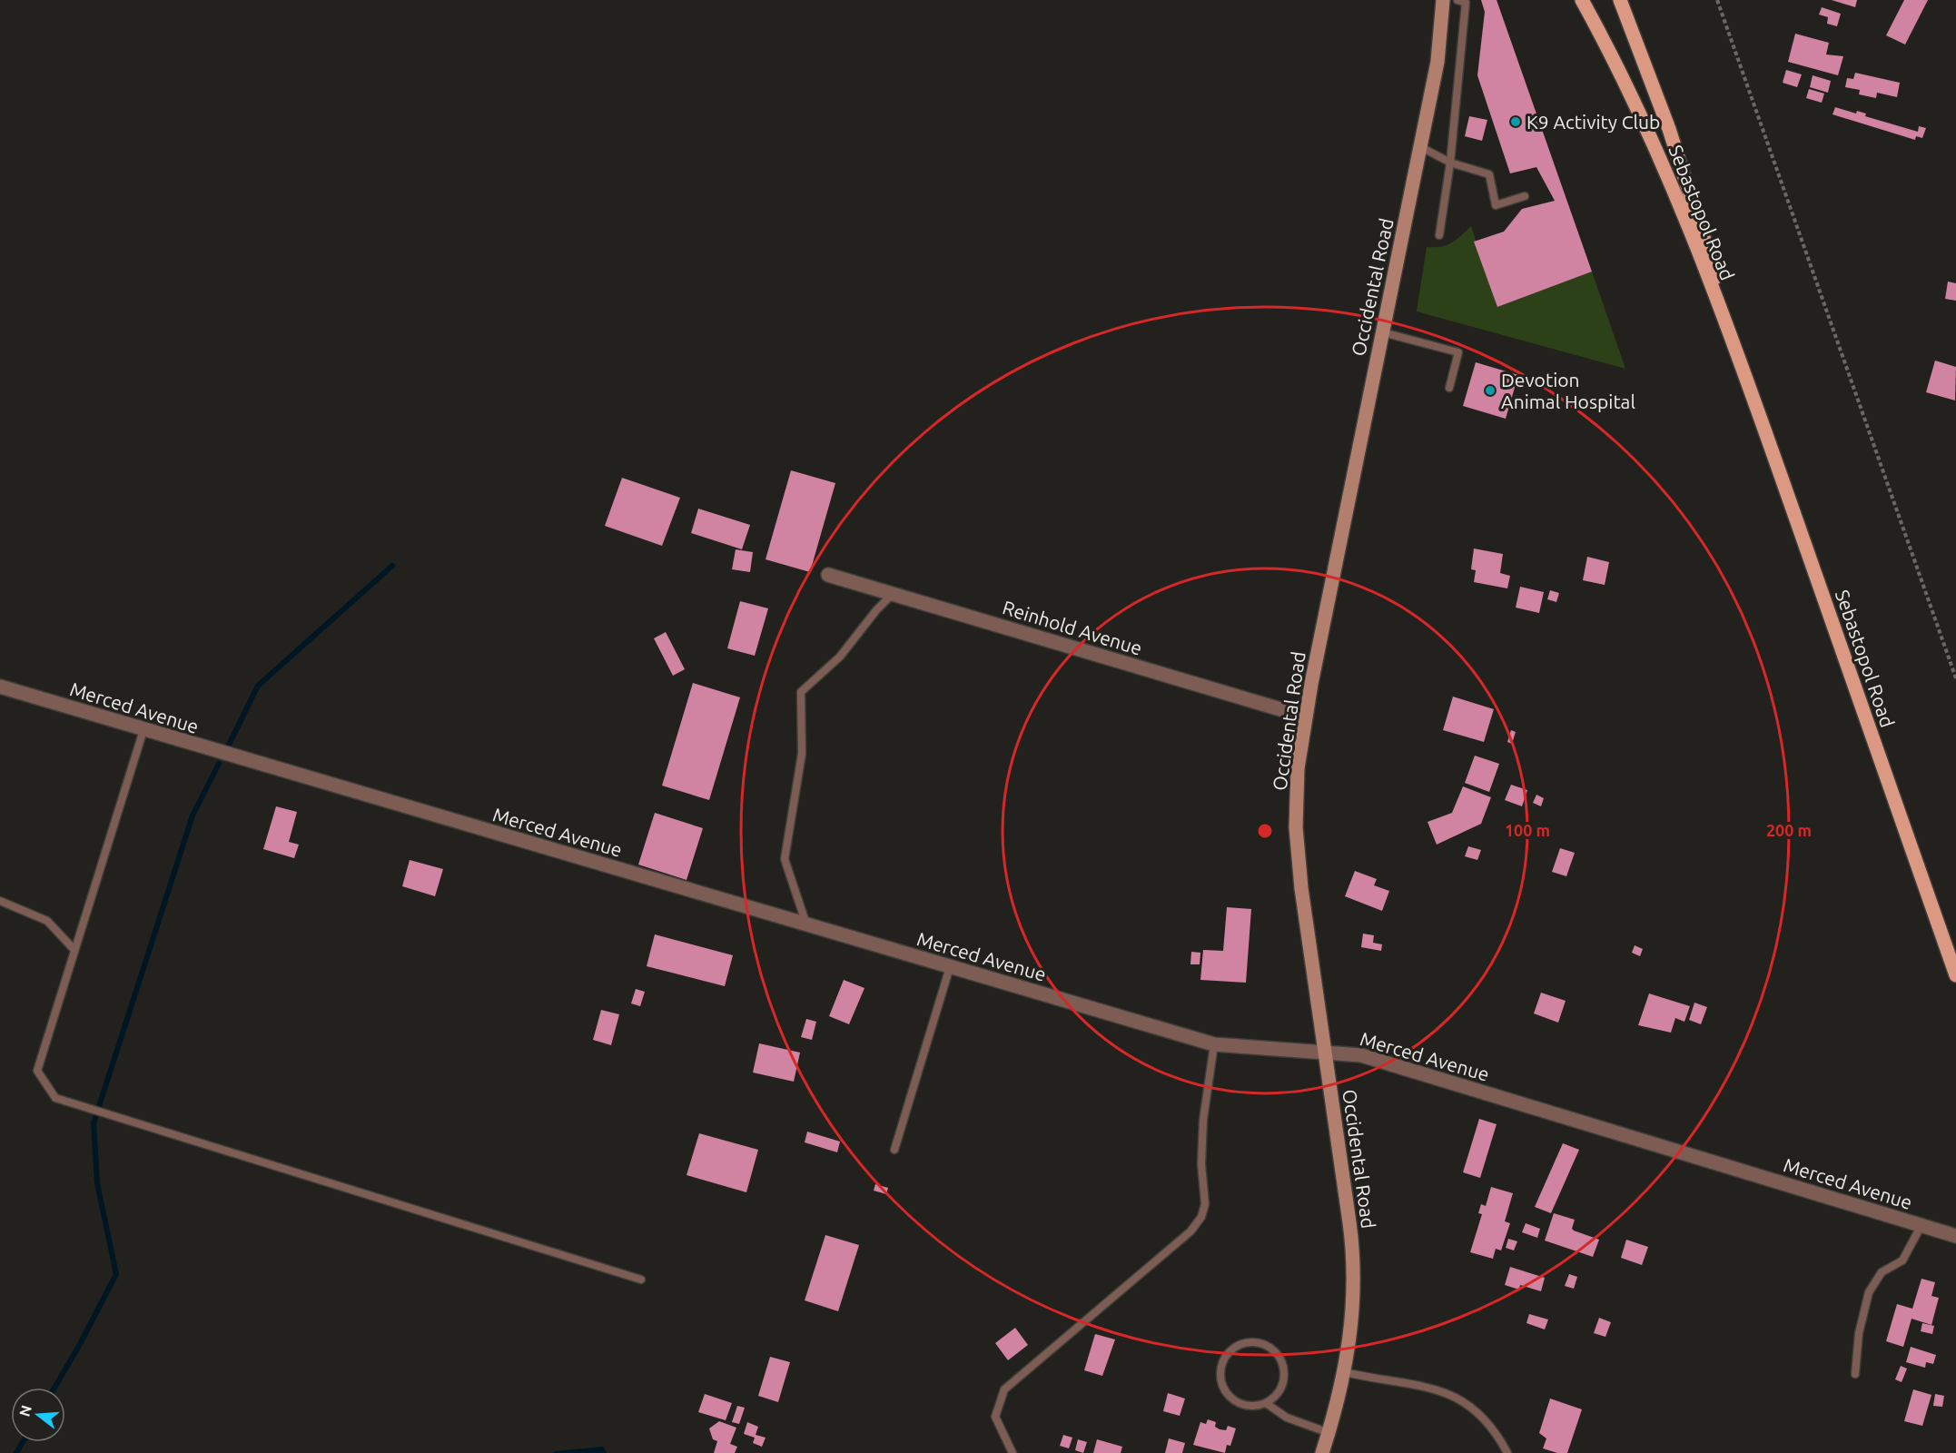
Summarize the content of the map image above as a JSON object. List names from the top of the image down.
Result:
{
  "streets": {
    "main road": ["Sebastopol Road"],
    "street": ["Occidental Road", "Reinhold Avenue", "Merced Avenue"]
  },
  "crossings": [
    ["Occidental Road", "Reinhold Avenue"],
    ["Occidental Road", "Merced Avenue"]
  ],
  "places": ["K9 Activity Club", "Devotion Animal Hospital"],
  "north": "left",
  "rings": ["100 m", "200 m"]
}
